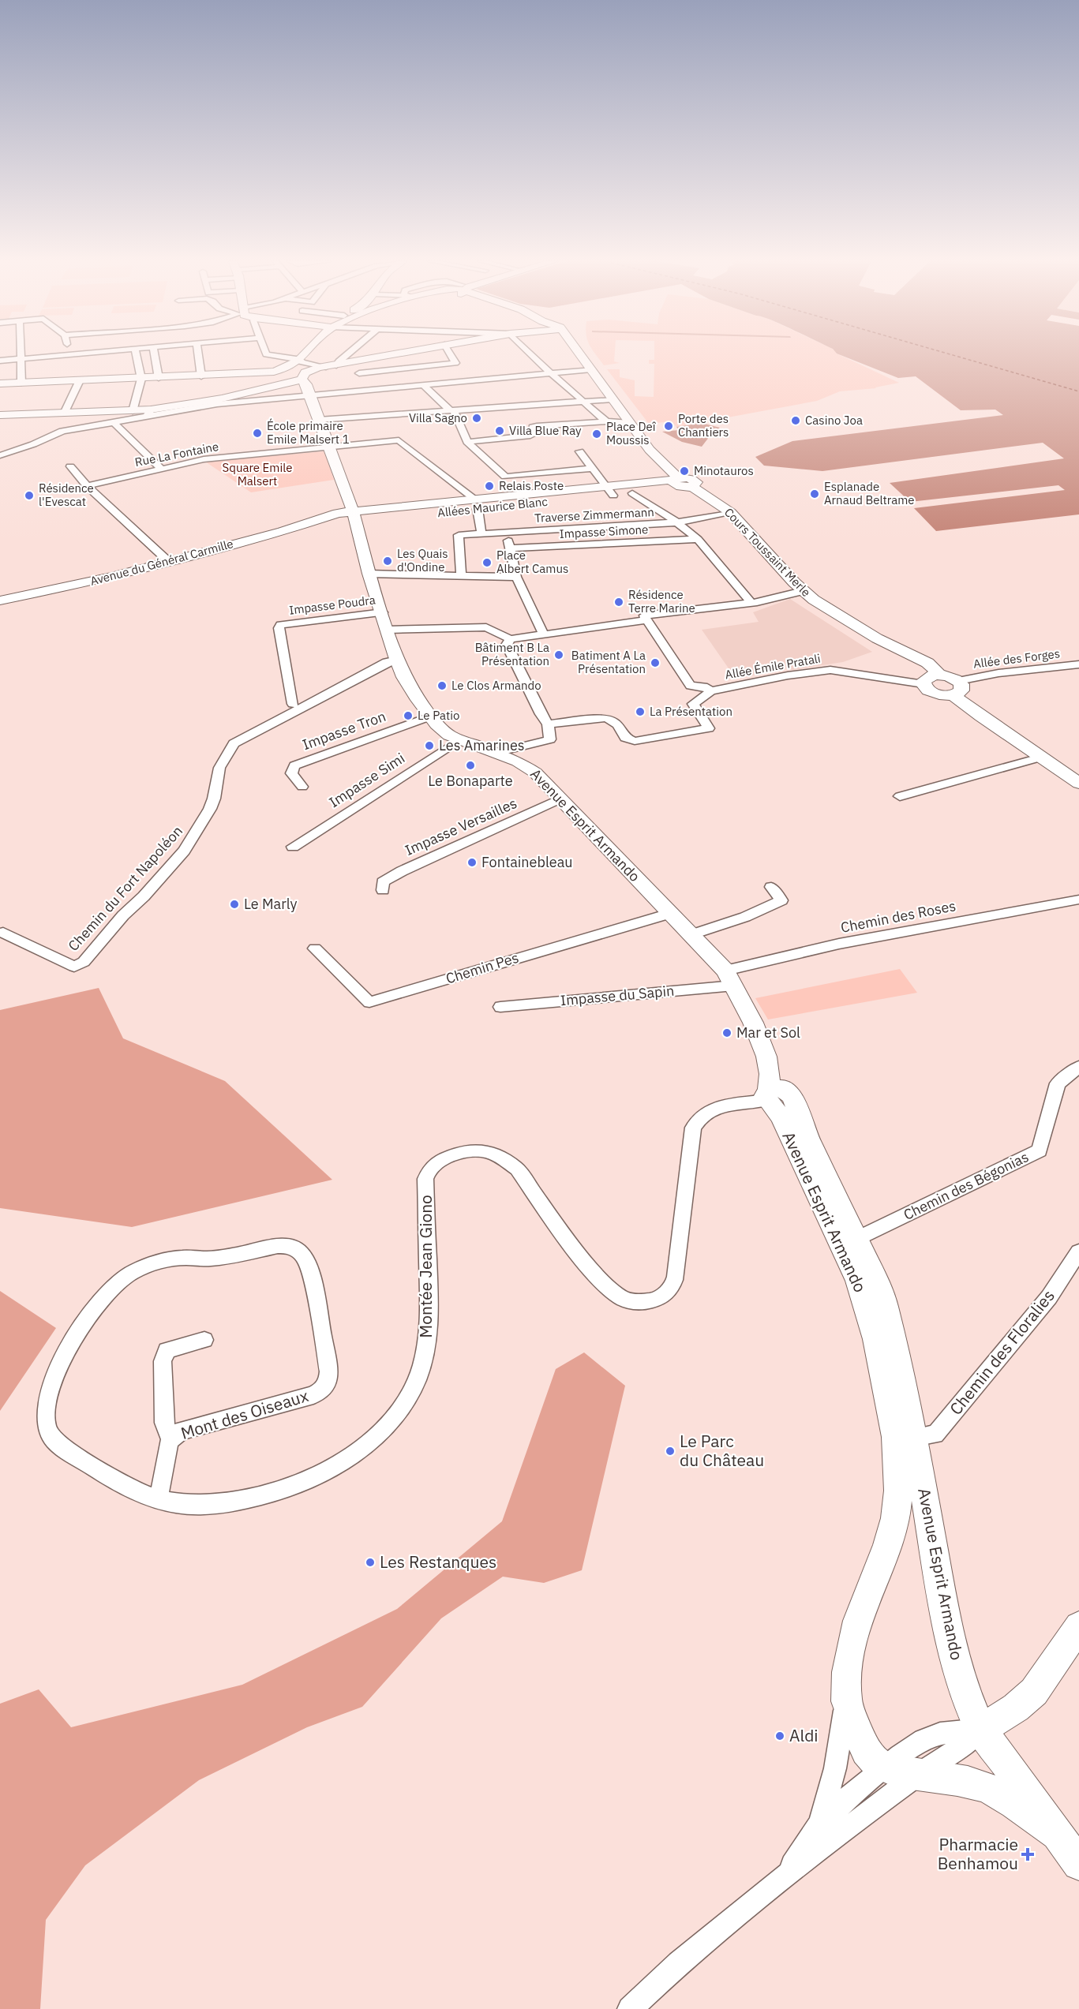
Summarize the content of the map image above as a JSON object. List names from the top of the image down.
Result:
{
  "streets": {
    "street": [
      "Rue La Fontaine",
      "Allées Maurice Blanc",
      "Traverse Zimmermann",
      "Impasse Simone",
      "Cours Toussaint Merle",
      "Avenue du Général Carmille",
      "Impasse Poudra",
      "Allée des Forges",
      "Allée Émile Pratali",
      "Impasse Tron",
      "Impasse Simi",
      "Avenue Esprit Armando",
      "Impasse Versailles",
      "Chemin du Fort Napoléon",
      "Chemin des Roses",
      "Chemin Pes",
      "Impasse du Sapin",
      "Chemin des Bégonias",
      "Montée Jean Giono",
      "Chemin des Floralies",
      "Mont des Oiseaux"
    ]
  },
  "crossings": [
    ["Rue La Fontaine", "Allées Maurice Blanc"],
    ["Rue La Fontaine", "Avenue Esprit Armando"],
    ["Allées Maurice Blanc", "Cours Toussaint Merle"],
    ["Allées Maurice Blanc", "Avenue du Général Carmille"],
    ["Allées Maurice Blanc", "Avenue Esprit Armando"],
    ["Traverse Zimmermann", "Cours Toussaint Merle"],
    ["Avenue du Général Carmille", "Avenue Esprit Armando"],
    ["Impasse Poudra", "Avenue Esprit Armando"],
    ["Impasse Tron", "Avenue Esprit Armando"],
    ["Impasse Simi", "Avenue Esprit Armando"],
    ["Avenue Esprit Armando", "Impasse Versailles"],
    ["Avenue Esprit Armando", "Chemin du Fort Napoléon"],
    ["Avenue Esprit Armando", "Chemin des Roses"],
    ["Avenue Esprit Armando", "Chemin Pes"],
    ["Avenue Esprit Armando", "Impasse du Sapin"],
    ["Avenue Esprit Armando", "Chemin des Bégonias"],
    ["Avenue Esprit Armando", "Montée Jean Giono"],
    ["Avenue Esprit Armando", "Chemin des Floralies"],
    ["Chemin des Roses", "Impasse du Sapin"],
    ["Montée Jean Giono", "Mont des Oiseaux"]
  ],
  "parks": ["Square Emile Malsert"],
  "places": {
    "other": [
      "Villa Sagno",
      "Casino Joa",
      "Porte des Chantiers",
      "Villa Blue Ray",
      "École primaire Emile Malsert 1",
      "Place Deî Moussis",
      "Minotauros",
      "Relais Poste",
      "Esplanade Arnaud Beltrame",
      "Résidence l'Evescat",
      "Les Quais d'Ondine",
      "Place Albert Camus",
      "Résidence Terre Marine",
      "Bâtiment B La Présentation",
      "Batiment A La Présentation",
      "Le Clos Armando",
      "La Présentation",
      "Le Patio",
      "Les Amarines",
      "Le Bonaparte",
      "Fontainebleau",
      "Le Marly",
      "Mar et Sol",
      "Le Parc du Château",
      "Les Restanques",
      "Aldi"
    ],
    "health": ["Pharmacie Benhamou"]
  }
}
